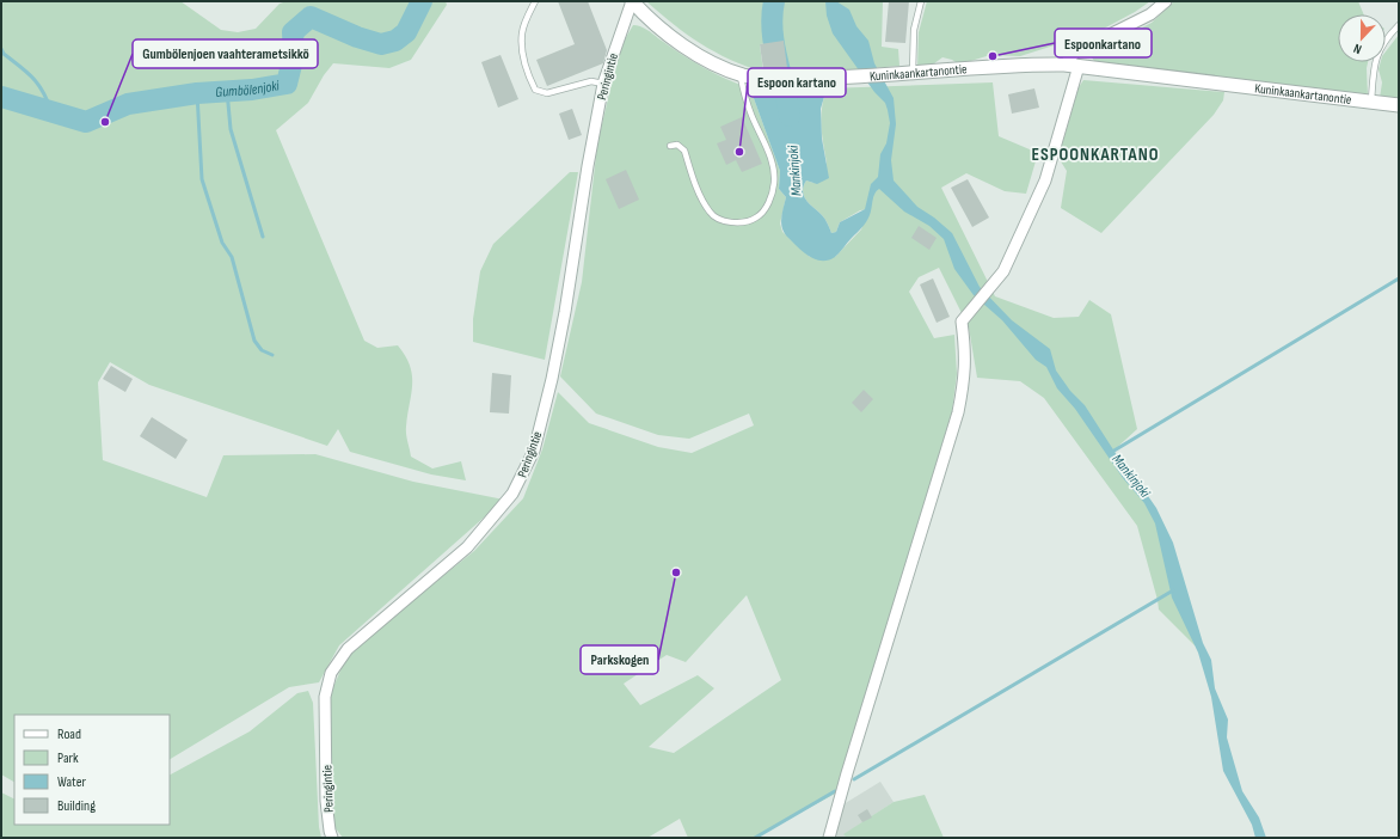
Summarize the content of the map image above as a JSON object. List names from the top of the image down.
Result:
{
  "streets": {
    "street": ["Kuninkaankartanontie", "Peringintie"]
  },
  "crossings": [
    ["Kuninkaankartanontie", "Peringintie"]
  ],
  "districts": ["ESPOONKARTANO"],
  "water": ["Gumbölenjoki", "Mankinjoki"],
  "places": [
    "Espoonkartano",
    "Gumbölenjoen vaahterametsikkö",
    "Espoon kartano",
    "Parkskogen"
  ],
  "legend": [
    "Road",
    "Park",
    "Water",
    "Building"
  ],
  "north": "bottom"
}
